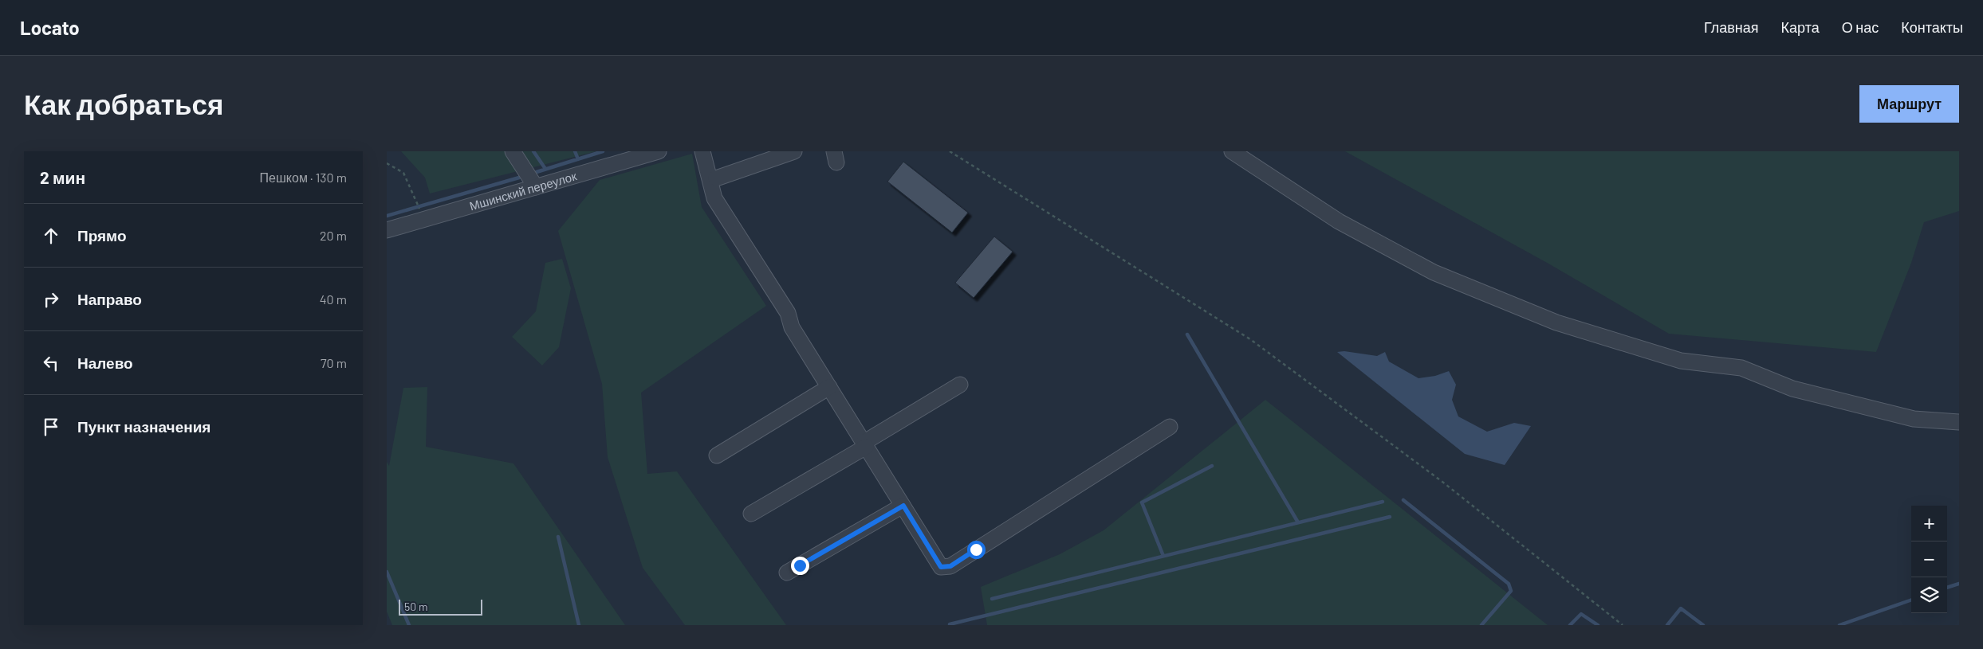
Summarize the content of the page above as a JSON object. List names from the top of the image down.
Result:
{
  "streets": {
    "street": ["Мшинский переулок"]
  },
  "scale_bar": "50 m",
  "page": {
    "header": "Locato",
    "nav": [
      "Главная",
      "Карта",
      "О нас",
      "Контакты"
    ],
    "buttons": "Маршрут",
    "title": "Как добраться",
    "heading": ["2 мин", "Пешком · 130 m"],
    "list": [
      ["Прямо", "20 m"],
      ["Направо", "40 m"],
      ["Налево", "70 m"],
      "Пункт назначения"
    ],
    "map_buttons": ["+", "−"],
    "scale": "50 m"
  }
}
